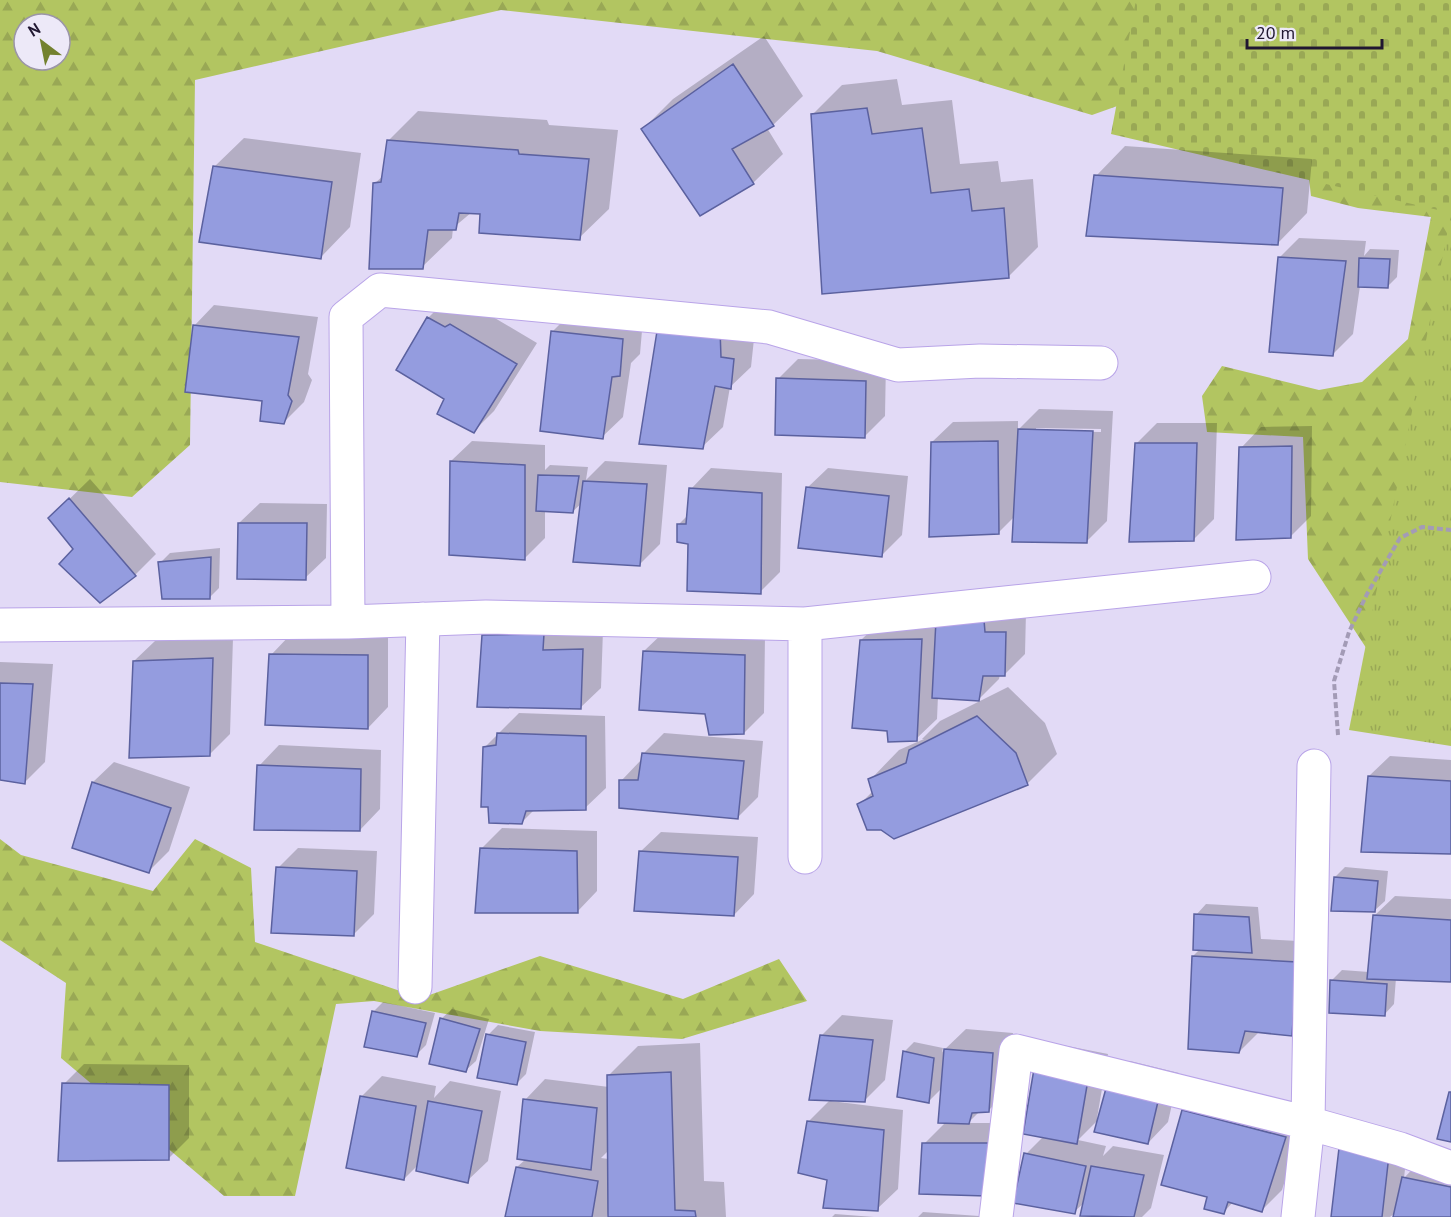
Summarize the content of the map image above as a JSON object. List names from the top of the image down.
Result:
{
  "scale_bar": "20 m",
  "north": "top left"
}
